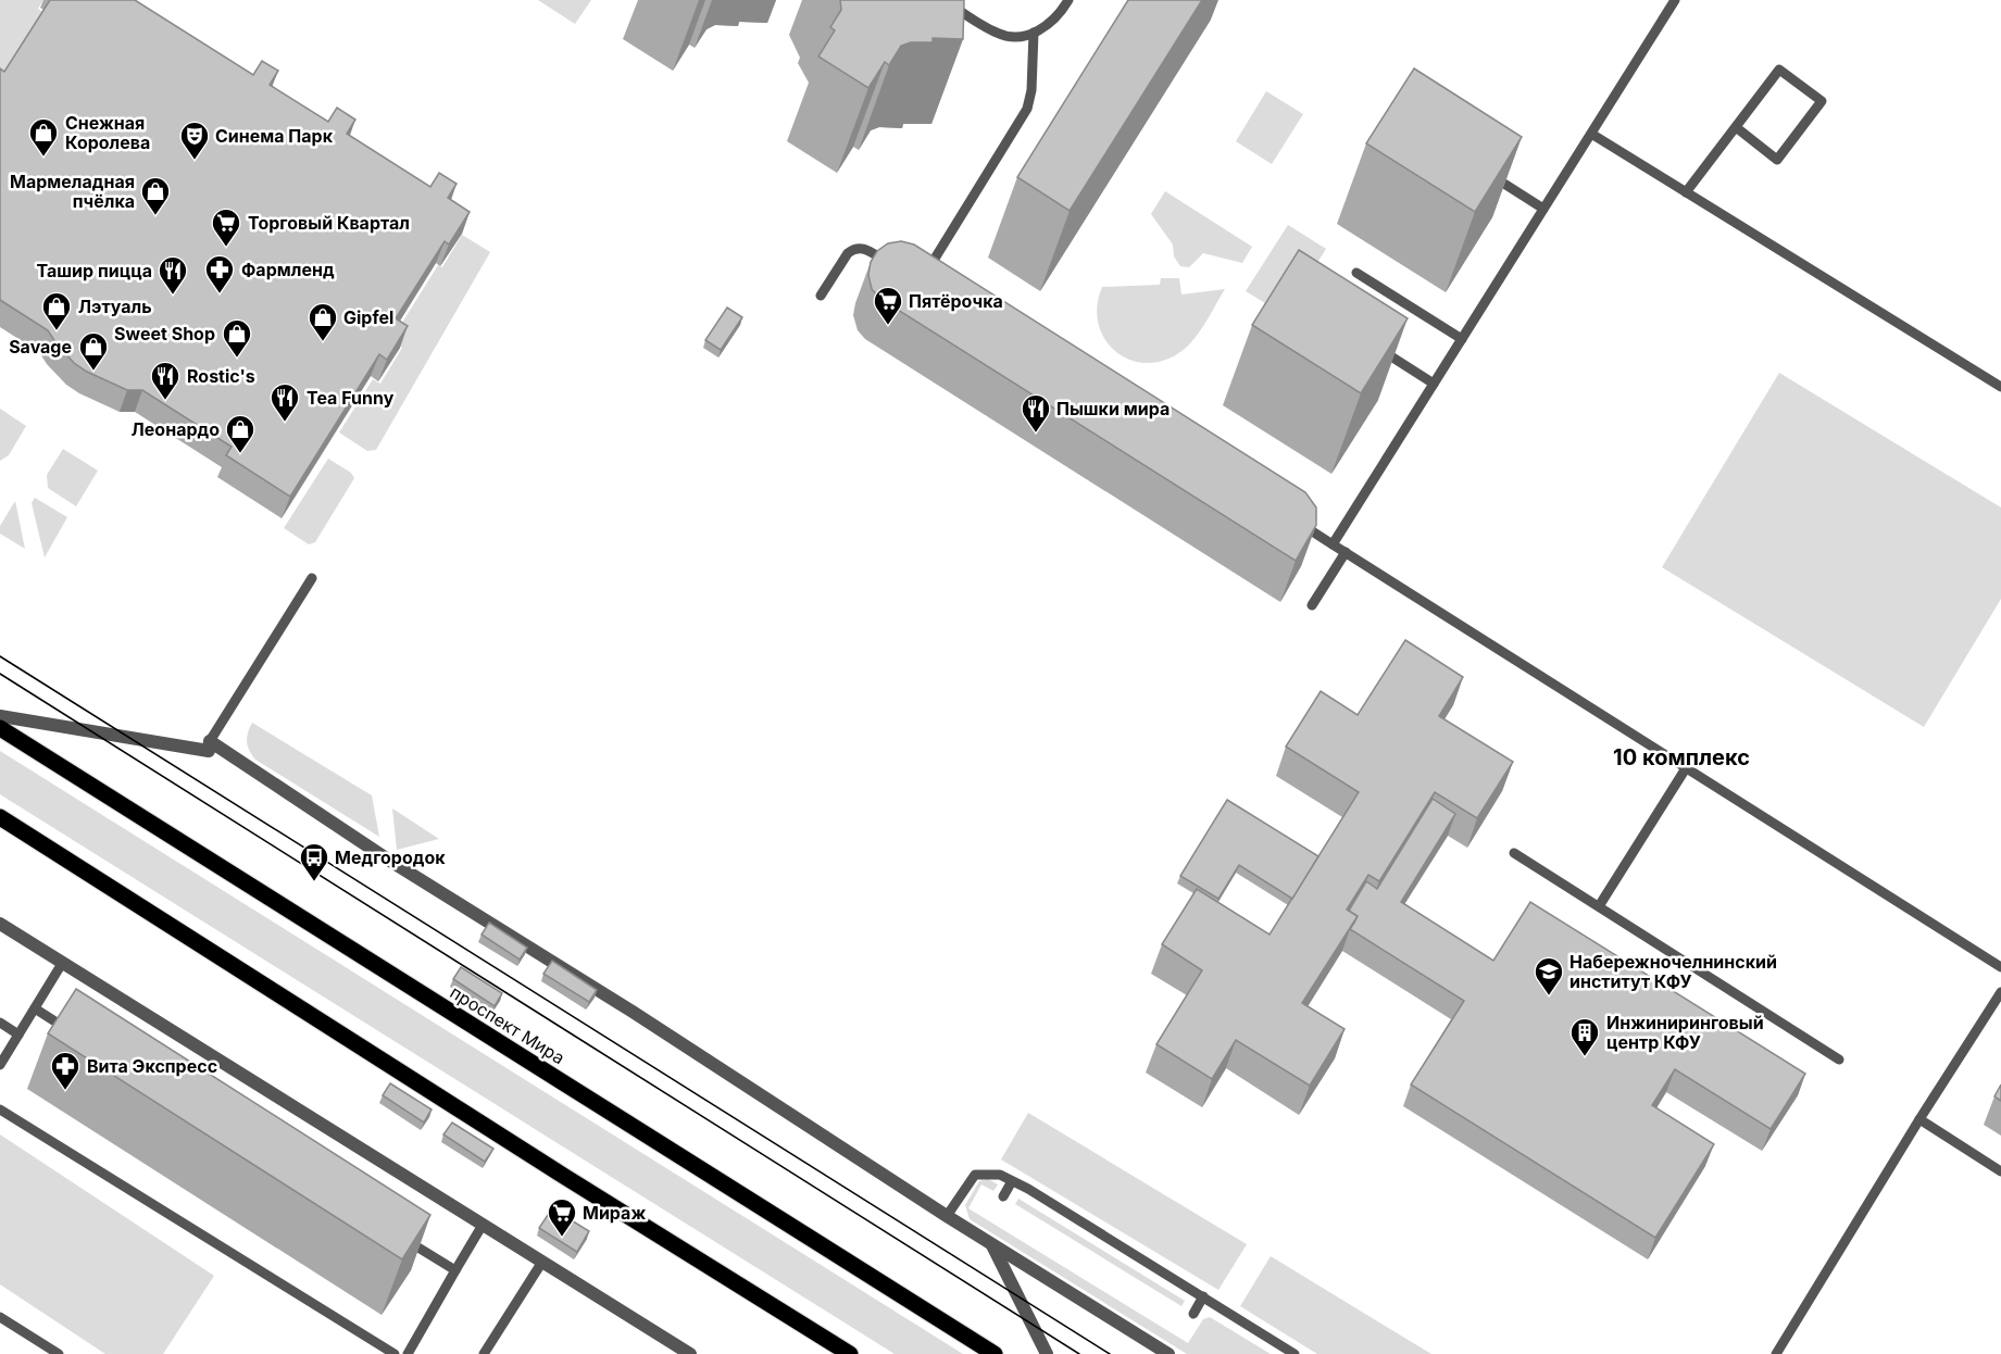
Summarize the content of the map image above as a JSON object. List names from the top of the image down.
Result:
{
  "streets": {
    "main road": ["проспект Мира"]
  },
  "districts": ["10 комплекс"],
  "places": {
    "shop": [
      "Снежная Королева",
      "Мармеладная пчёлка",
      "Лэтуаль",
      "Gipfel",
      "Sweet Shop",
      "Savage",
      "Леонардо"
    ],
    "theatre": ["Синема Парк"],
    "supermarket": ["Торговый Квартал", "Пятёрочка", "Мираж"],
    "pharmacy": ["Фармленд", "Вита Экспресс"],
    "restaurant": [
      "Ташир пицца",
      "Rostiс's",
      "Tea Funny",
      "Пышки мира"
    ],
    "bus stop": ["Медгородок"],
    "school or university": ["Набережночелнинский институт КФУ"],
    "building": ["Инжиниринговый центр КФУ"]
  }
}
